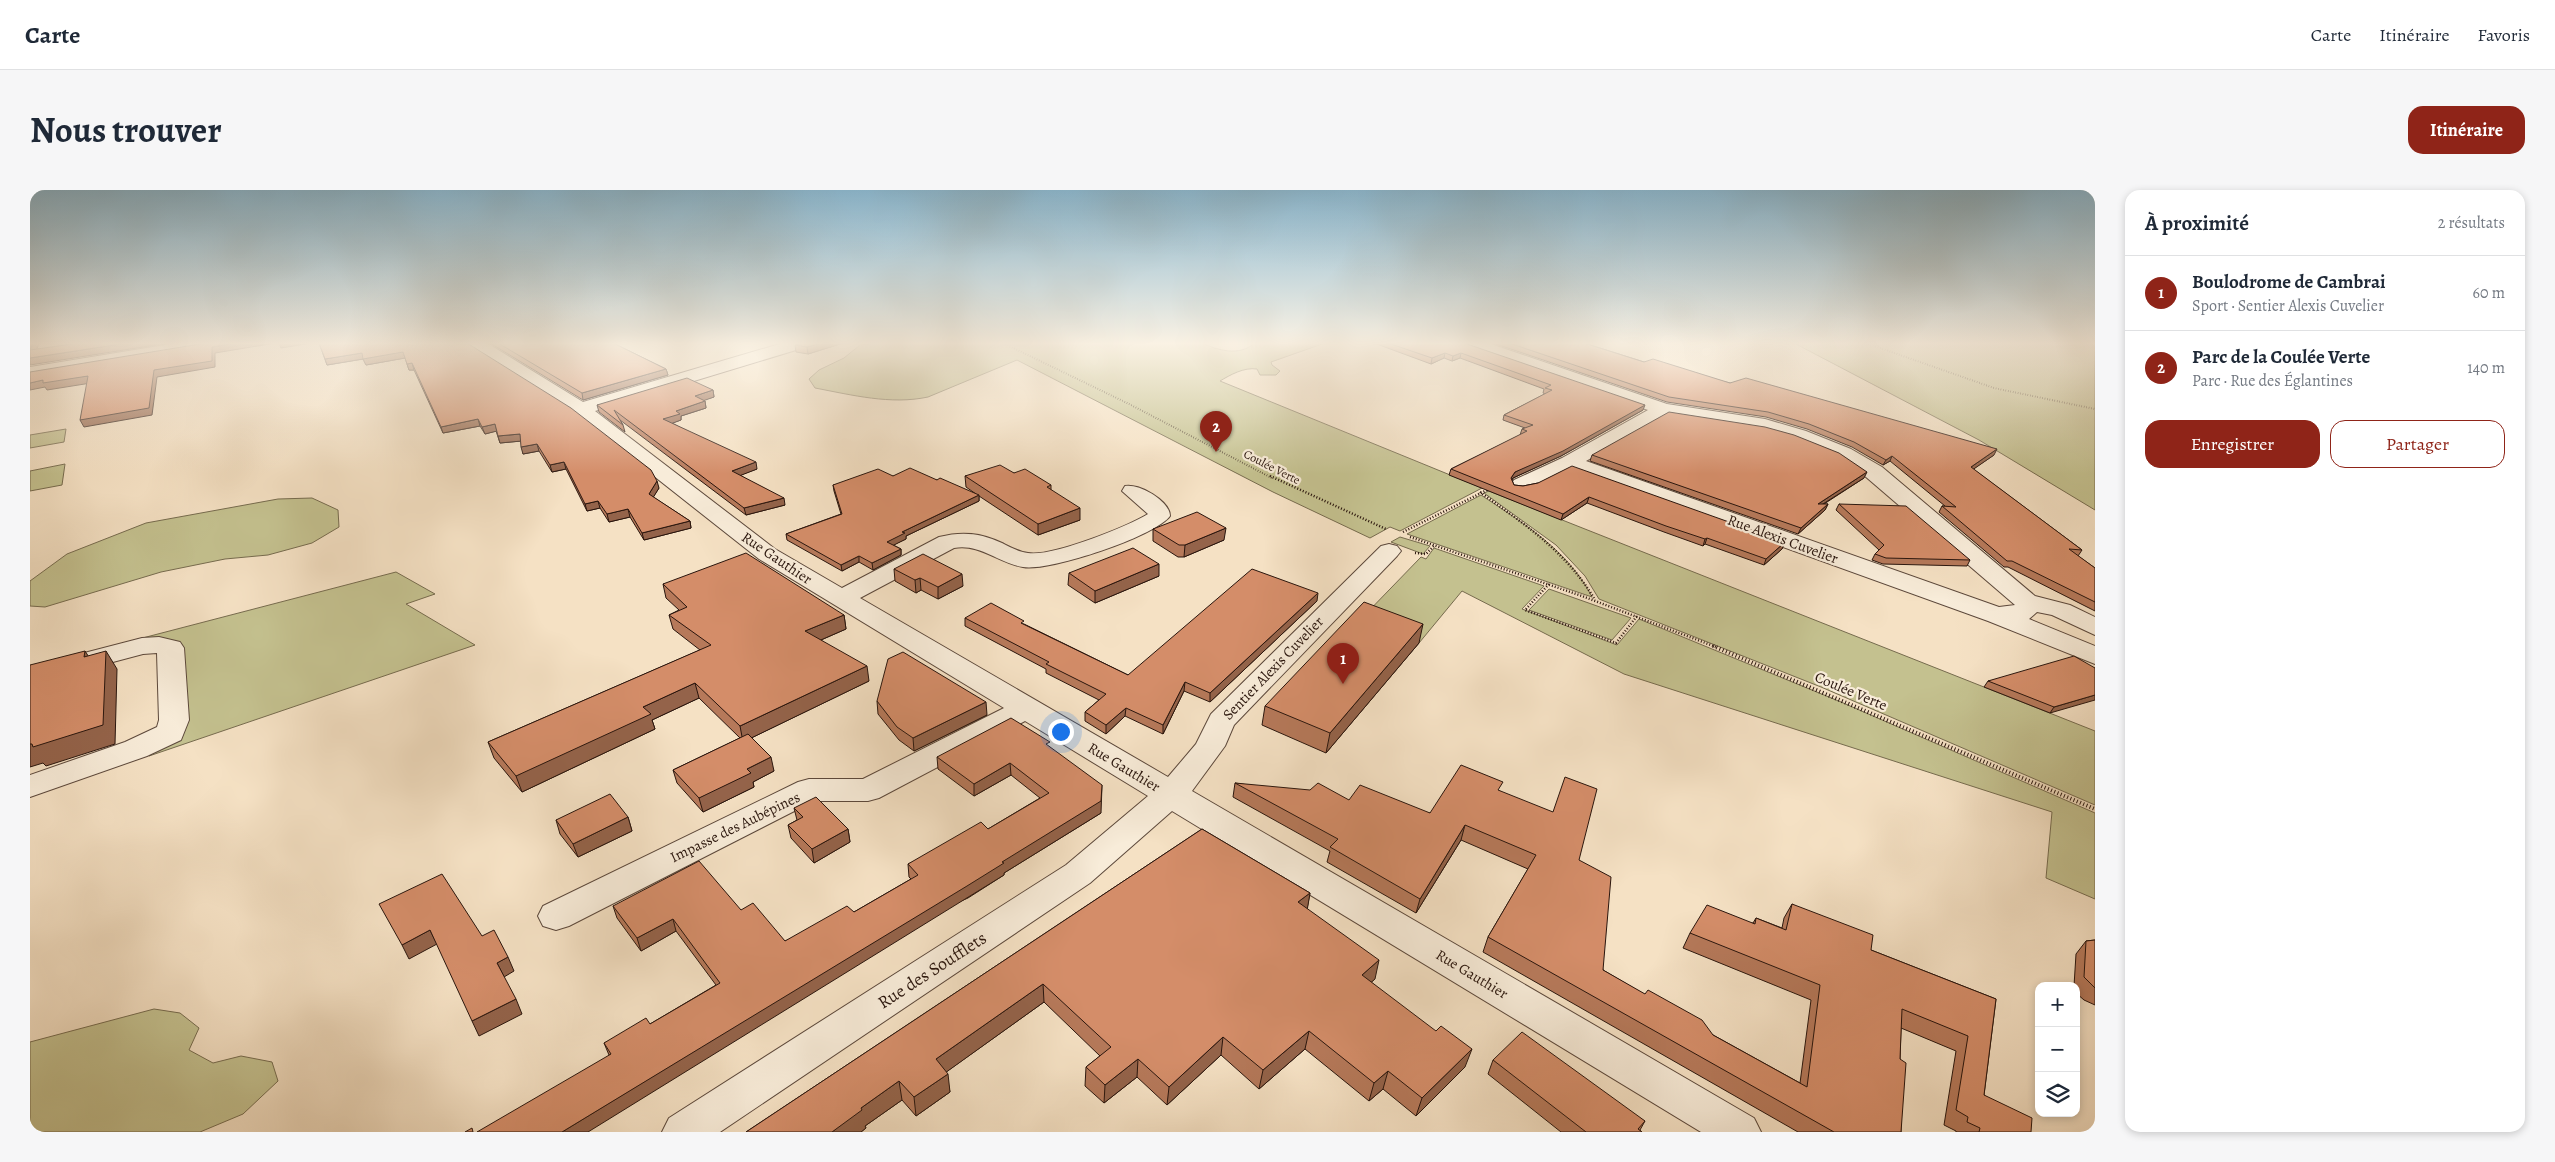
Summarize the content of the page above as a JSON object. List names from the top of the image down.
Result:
{
  "streets": {
    "street": [
      "Rue Alexis Cuvelier",
      "Rue Gauthier",
      "Sentier Alexis Cuvelier",
      "Impasse des Aubépines",
      "Rue des Soufflets"
    ],
    "path": ["Coulée Verte"]
  },
  "crossings": [
    ["Coulée Verte", "Sentier Alexis Cuvelier"],
    ["Rue Gauthier", "Sentier Alexis Cuvelier"],
    ["Rue Gauthier", "Impasse des Aubépines"],
    ["Rue Gauthier", "Rue des Soufflets"],
    ["Sentier Alexis Cuvelier", "Rue des Soufflets"]
  ],
  "page": {
    "header": "Carte",
    "nav": ["Carte", "Itinéraire", "Favoris"],
    "title": "Nous trouver",
    "buttons": [
      "Itinéraire",
      ["Enregistrer", "Partager"]
    ],
    "heading": ["À proximité", "2 résultats"],
    "list": [
      {
        "mark": "1",
        "name": "Boulodrome de Cambrai",
        "note": "Sport · Sentier Alexis Cuvelier",
        "value": "60 m"
      },
      {
        "mark": "2",
        "name": "Parc de la Coulée Verte",
        "note": "Parc · Rue des Églantines",
        "value": "140 m"
      }
    ],
    "pins": ["2", "1"],
    "map_buttons": ["+", "−"]
  }
}
